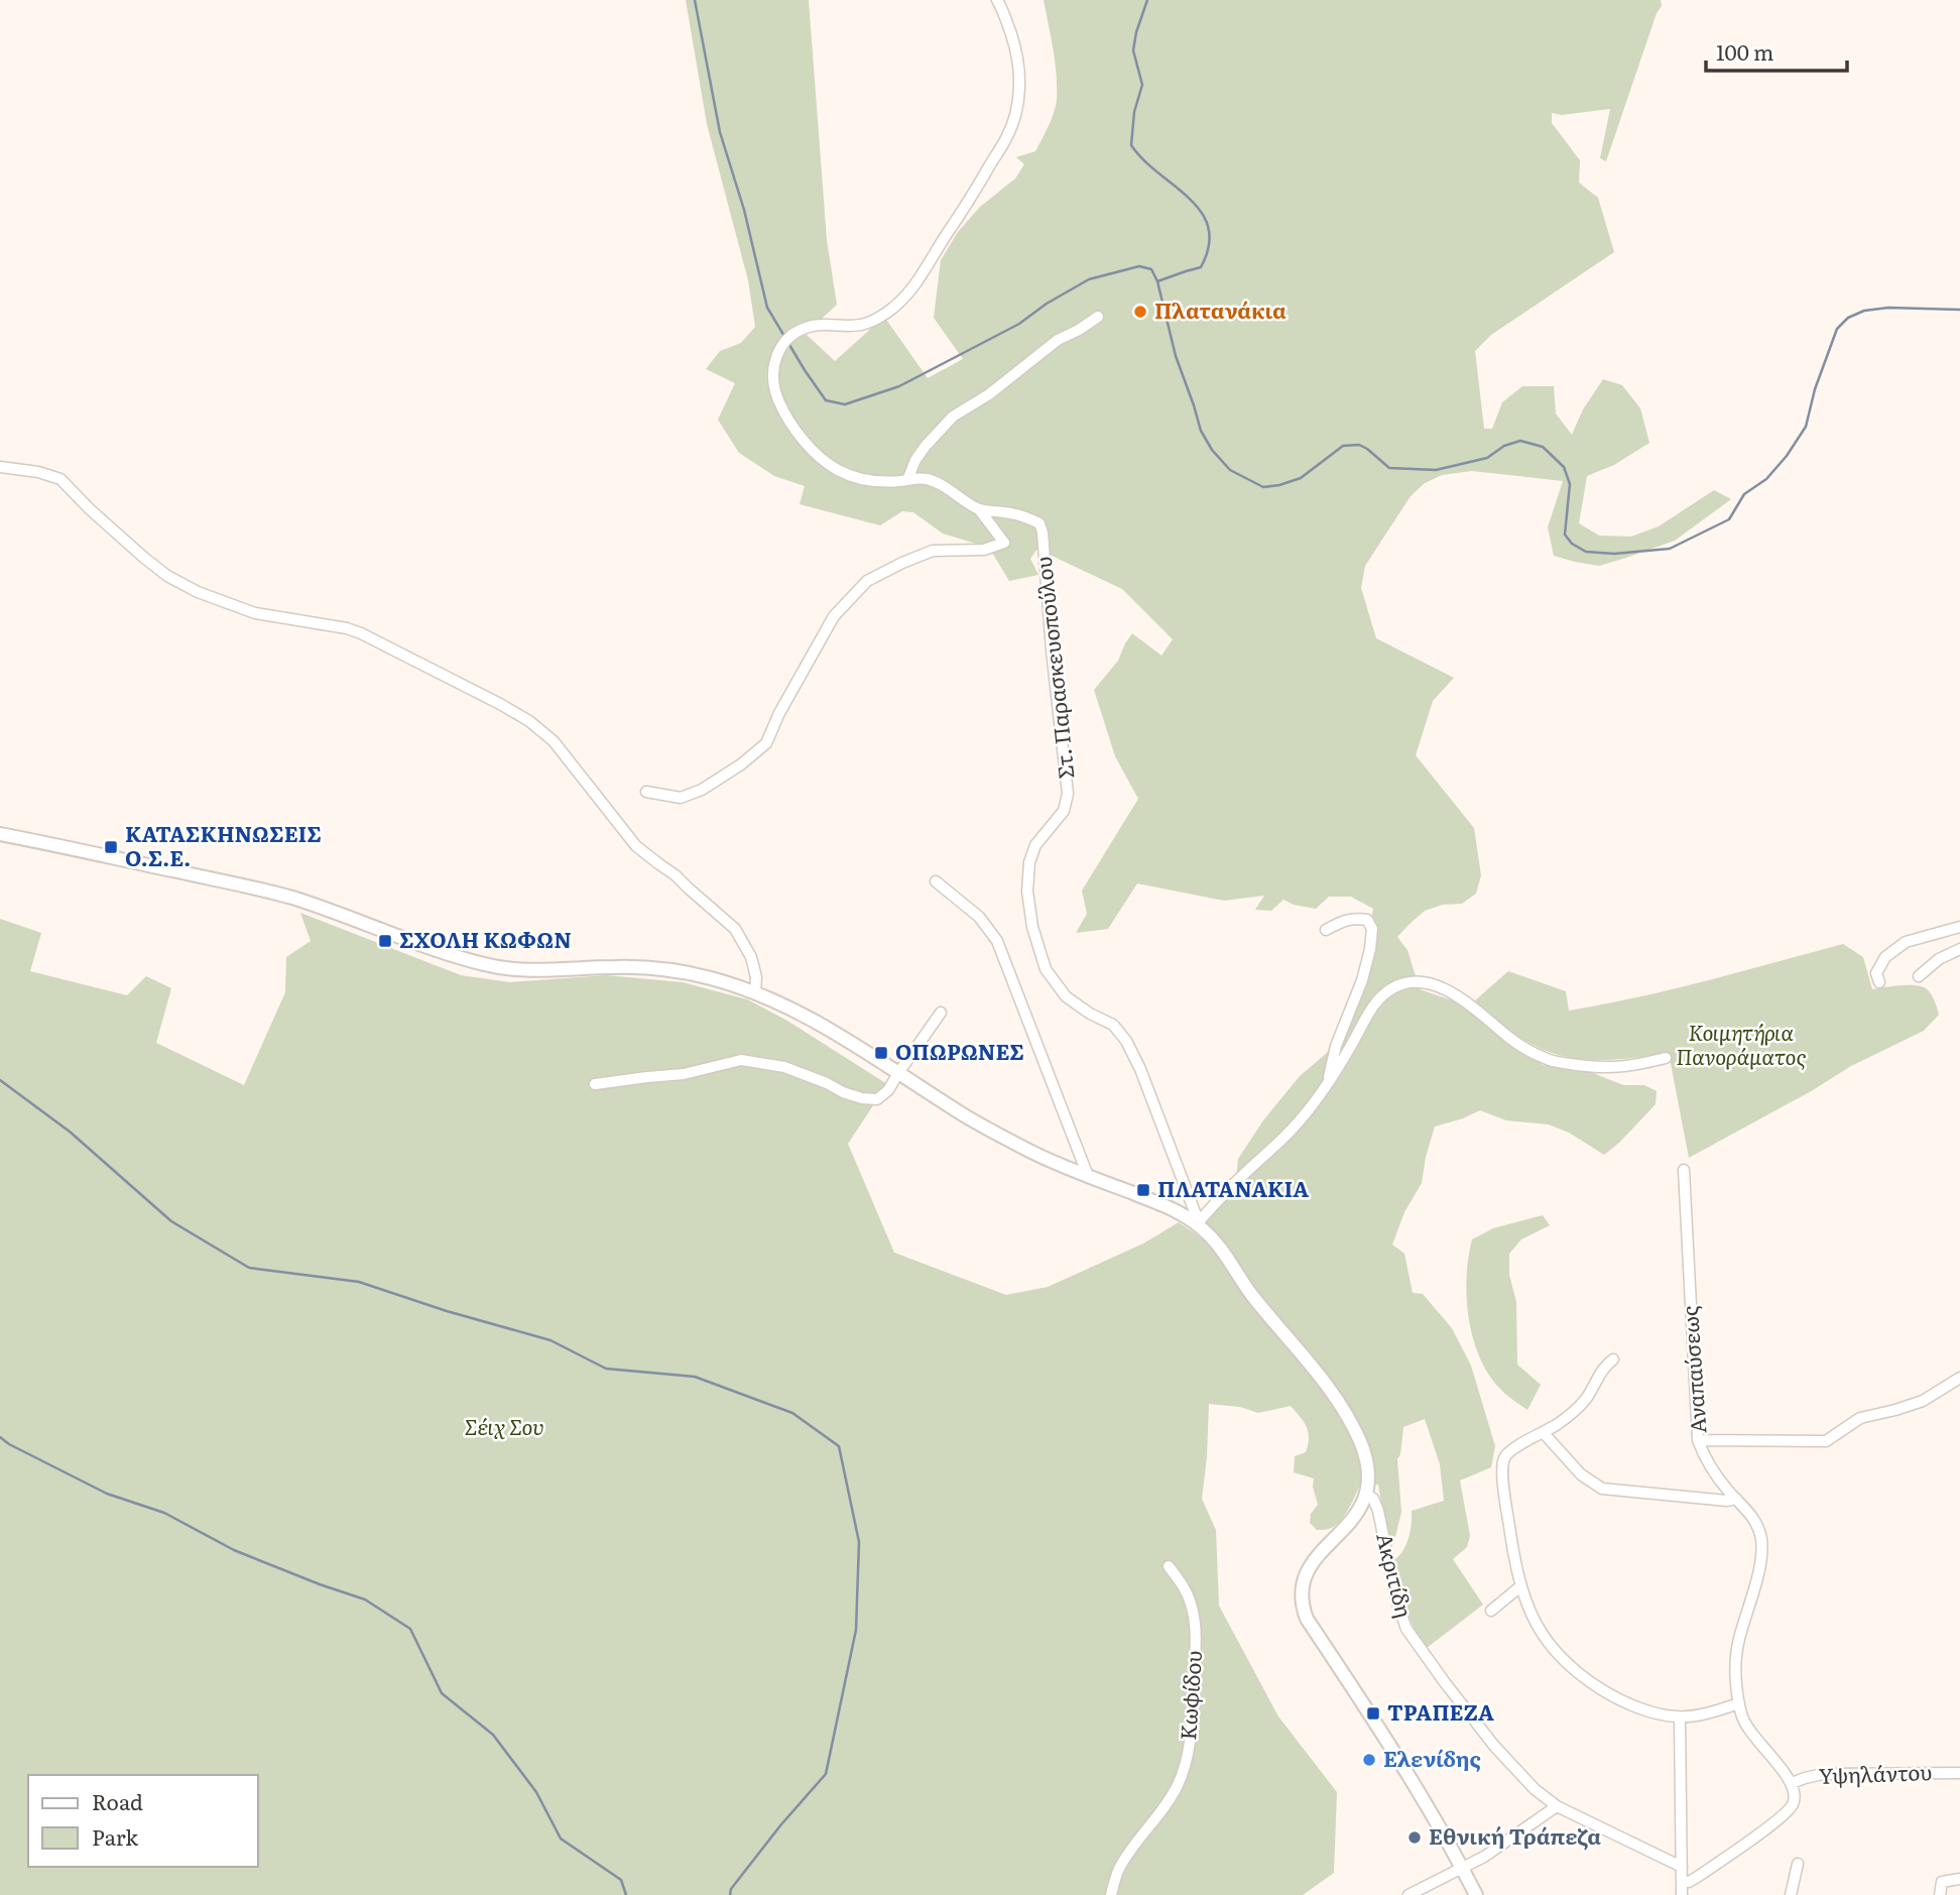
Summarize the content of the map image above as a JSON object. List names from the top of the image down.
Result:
{
  "streets": {
    "street": [
      "Στ. Παρασκευοπούλου",
      "Αναπαύσεως",
      "Ακριτίδη",
      "Κωφίδου",
      "Υψηλάντου"
    ]
  },
  "crossings": [
    ["Αναπαύσεως", "Υψηλάντου"]
  ],
  "parks": ["Κοιμητήρια Πανοράματος", "Σέιχ Σου"],
  "places": {
    "other": ["Πλατανάκια", "Ελενίδης", "Εθνική Τράπεζα"],
    "transit": [
      "ΚΑΤΑΣΚΗΝΩΣΕΙΣ Ο.Σ.Ε.",
      "ΣΧΟΛΗ ΚΩΦΩΝ",
      "ΟΠΩΡΩΝΕΣ",
      "ΠΛΑΤΑΝΑΚΙΑ",
      "ΤΡΑΠΕΖΑ"
    ]
  },
  "legend": ["Road", "Park"],
  "scale_bar": "100 m"
}
